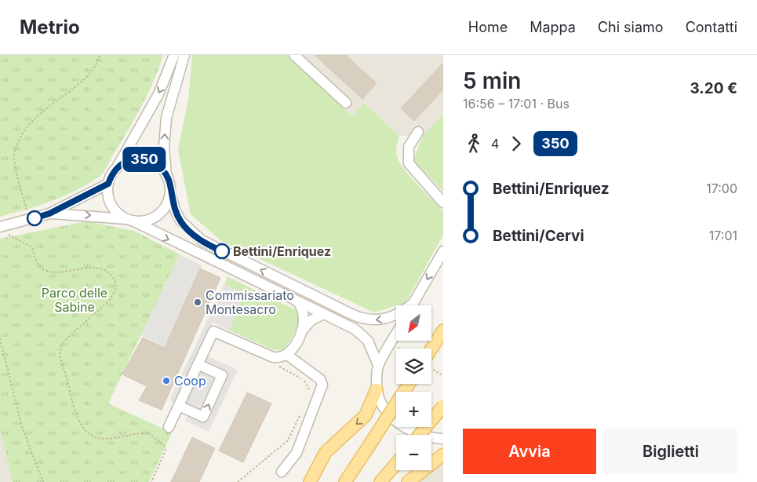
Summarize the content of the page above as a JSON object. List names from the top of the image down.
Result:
{
  "parks": ["Parco delle Sabine"],
  "places": ["Bettini/Enriquez", "Commissariato Montesacro", "Coop"],
  "lines": ["bus line 350"],
  "north": "bottom left",
  "page": {
    "header": "Metrio",
    "nav": [
      "Home",
      "Mappa",
      "Chi siamo",
      "Contatti"
    ],
    "on_map": "350",
    "heading": ["5 min", "16:56 – 17:01 · Bus", "3.20 €"],
    "legs": ["4", "350"],
    "list": [
      {
        "name": "Bettini/Enriquez",
        "value": "17:00"
      },
      {
        "name": "Bettini/Cervi",
        "value": "17:01"
      }
    ],
    "map_buttons": ["+", "−"],
    "buttons": ["Avvia", "Biglietti"]
  }
}
